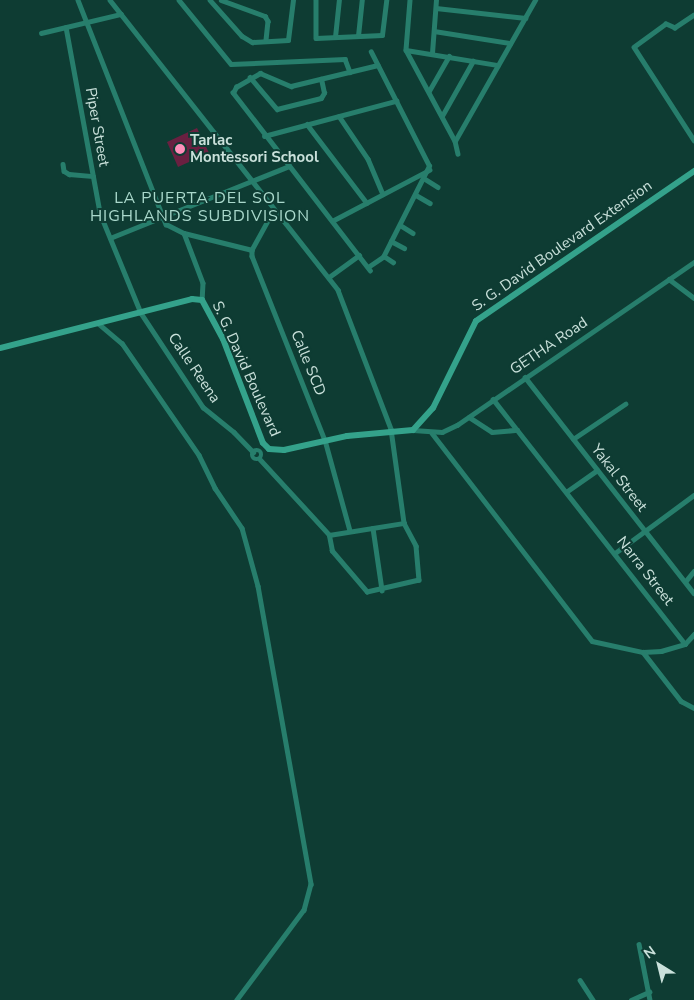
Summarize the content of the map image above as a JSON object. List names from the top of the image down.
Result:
{
  "streets": {
    "street": [
      "Piper Street",
      "S. G. David Boulevard Extension",
      "GETHA Road",
      "Calle SCD",
      "Calle Reena",
      "S. G. David Boulevard",
      "Yakal Street",
      "Narra Street"
    ]
  },
  "crossings": [
    ["Piper Street", "Calle Reena"],
    ["Piper Street", "S. G. David Boulevard"],
    ["S. G. David Boulevard Extension", "GETHA Road"],
    ["S. G. David Boulevard Extension", "S. G. David Boulevard"],
    ["GETHA Road", "S. G. David Boulevard"],
    ["GETHA Road", "Yakal Street"],
    ["GETHA Road", "Narra Street"],
    ["Calle SCD", "S. G. David Boulevard"],
    ["Calle Reena", "S. G. David Boulevard"]
  ],
  "districts": ["LA PUERTA DEL SOL HIGHLANDS SUBDIVISION"],
  "places": ["Tarlac Montessori School"],
  "north": "top left"
}
